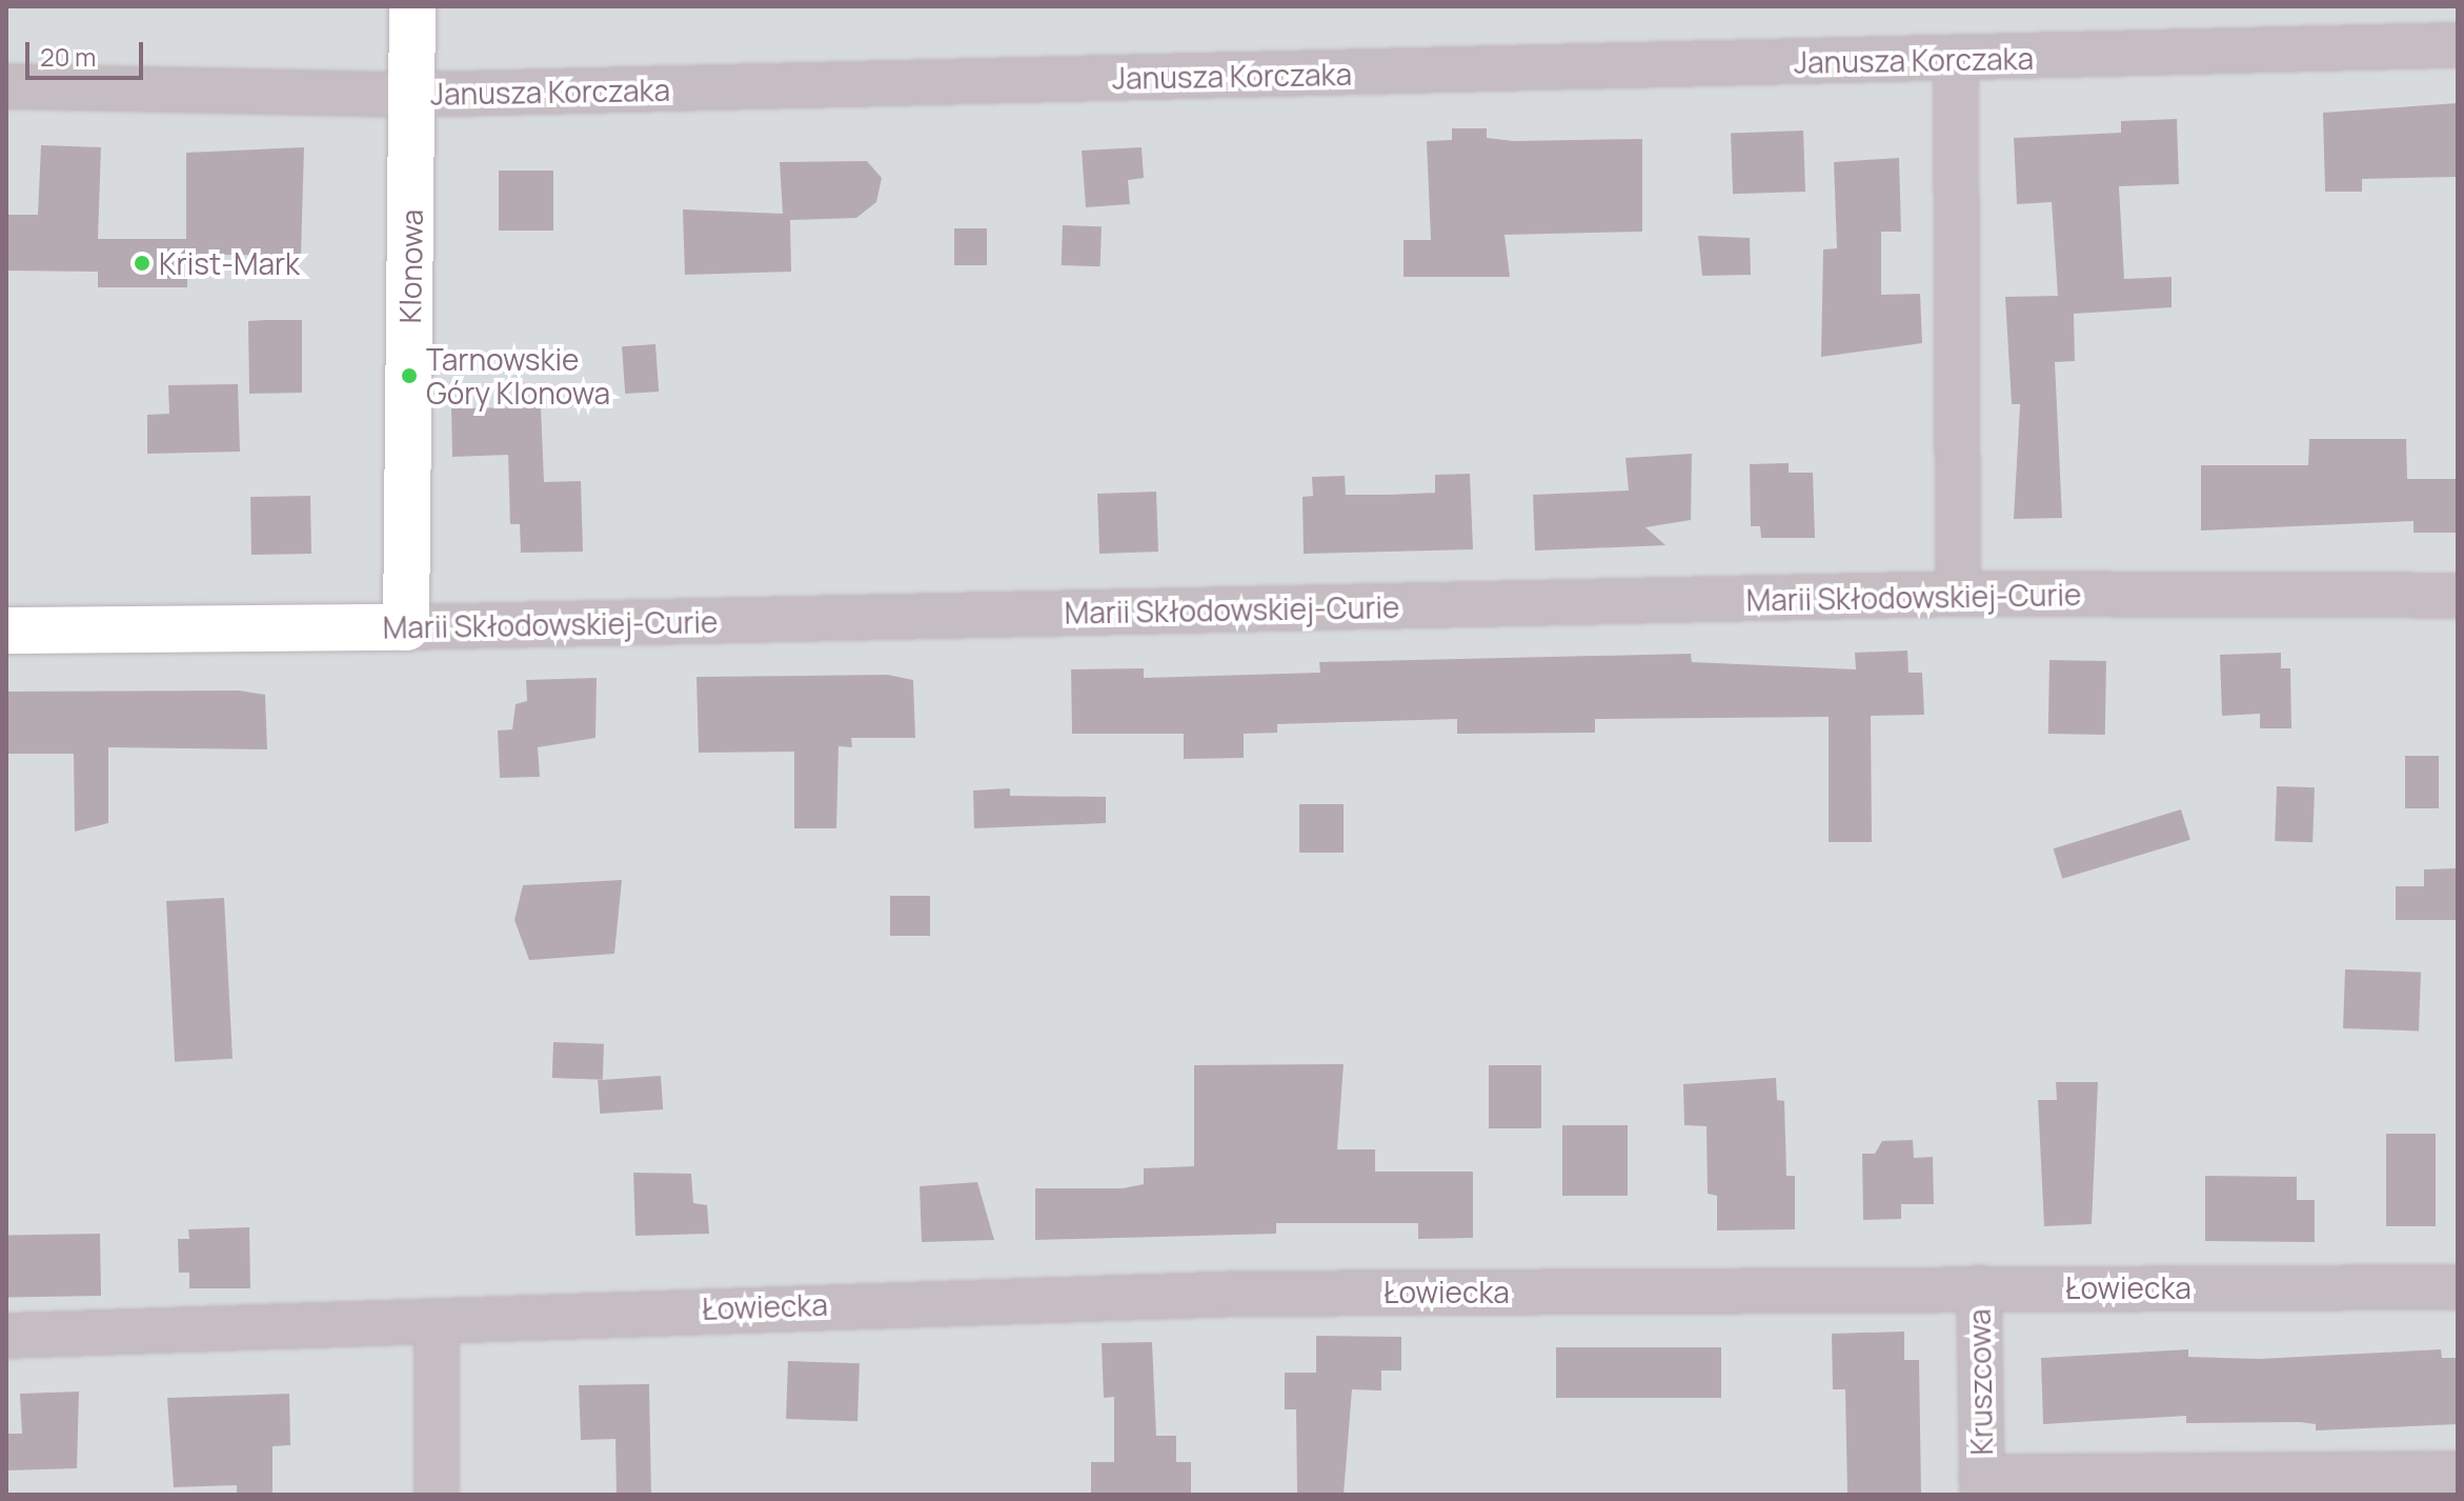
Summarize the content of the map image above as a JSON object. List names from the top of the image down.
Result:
{
  "streets": {
    "street": [
      "Janusza Korczaka",
      "Klonowa",
      "Marii Skłodowskiej-Curie",
      "Łowiecka",
      "Kruszcowa"
    ]
  },
  "crossings": [
    ["Janusza Korczaka", "Klonowa"],
    ["Klonowa", "Marii Skłodowskiej-Curie"],
    ["Łowiecka", "Kruszcowa"]
  ],
  "places": ["Krist-Mark", "Tarnowskie Góry Klonowa"],
  "scale_bar": "20 m"
}
